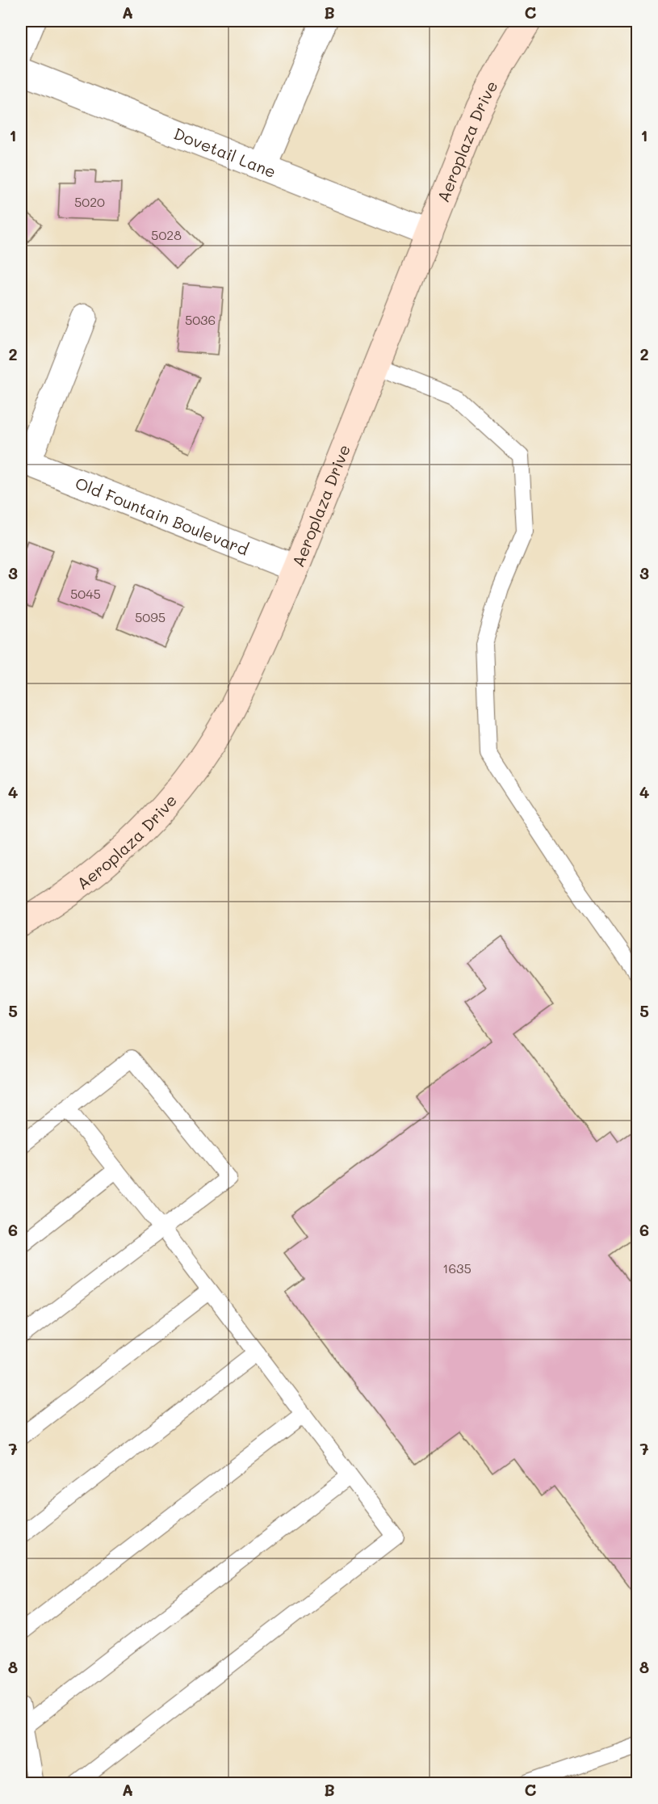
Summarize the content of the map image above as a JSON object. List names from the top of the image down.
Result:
{
  "streets": {
    "street": ["Aeroplaza Drive", "Dovetail Lane", "Old Fountain Boulevard"]
  },
  "crossings": [
    ["Aeroplaza Drive", "Dovetail Lane"],
    ["Aeroplaza Drive", "Old Fountain Boulevard"]
  ],
  "house_numbers": [
    "5020",
    "5028",
    "5036",
    "5045",
    "5095",
    "1635"
  ],
  "grid": {
    "columns": ["A", "B", "C"],
    "rows": [
      "1",
      "2",
      "3",
      "4",
      "5",
      "6",
      "7",
      "8"
    ]
  }
}
